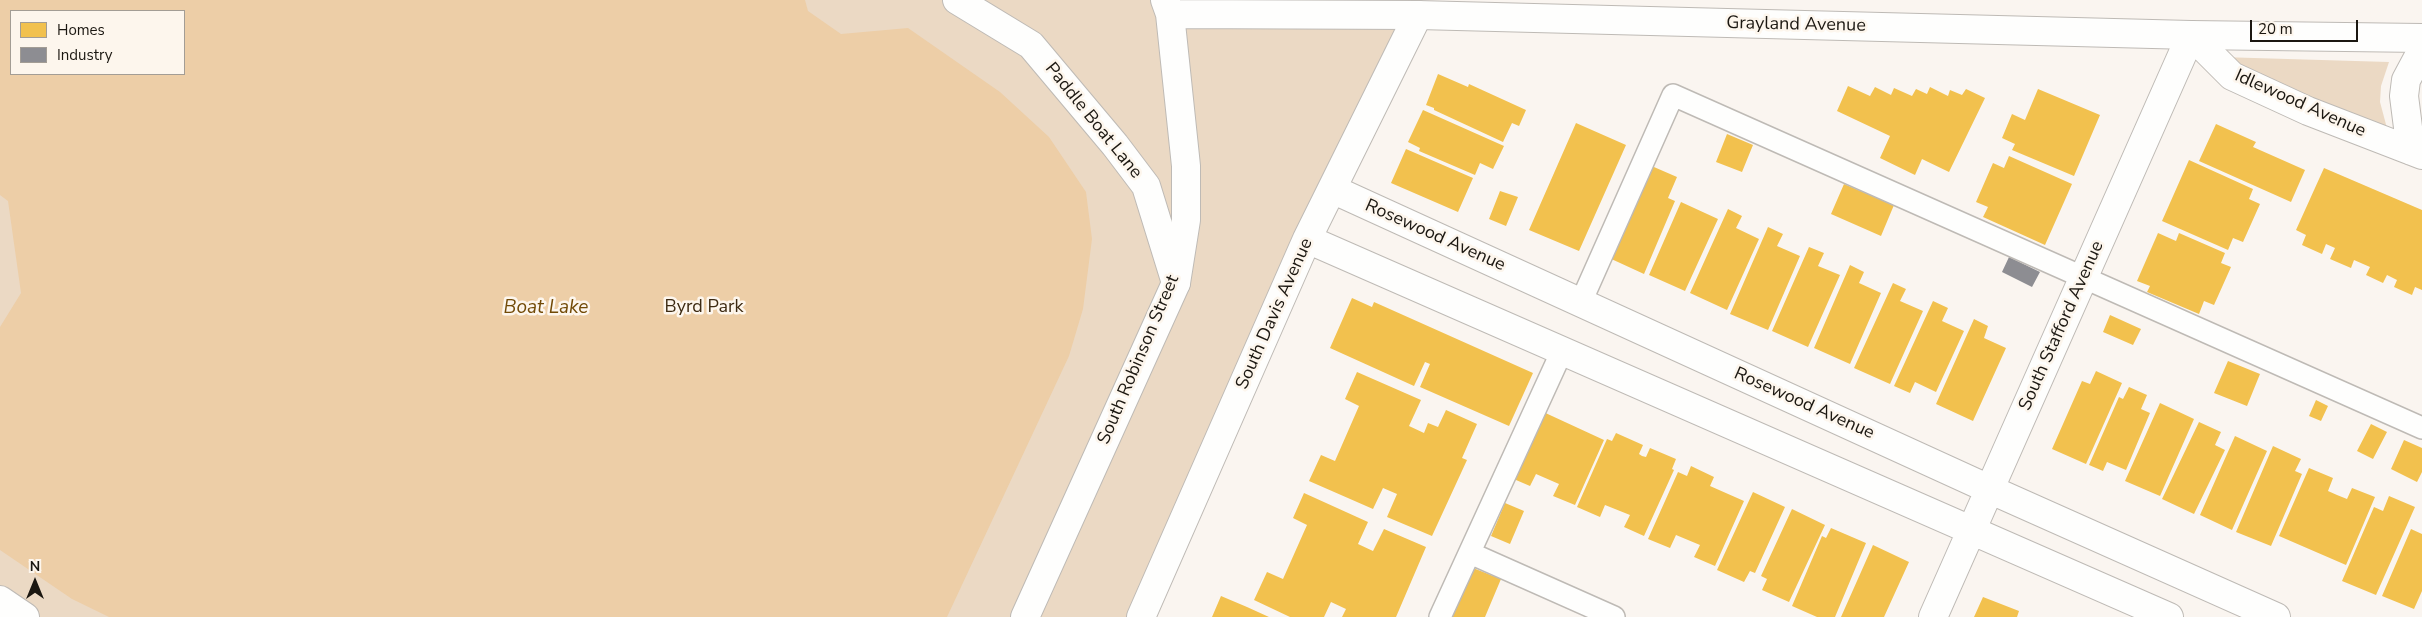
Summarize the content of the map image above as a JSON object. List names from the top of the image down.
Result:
{
  "streets": {
    "street": [
      "Grayland Avenue",
      "Idlewood Avenue",
      "Paddle Boat Lane",
      "Rosewood Avenue",
      "South Davis Avenue",
      "South Stafford Avenue",
      "South Robinson Street"
    ]
  },
  "crossings": [
    ["Grayland Avenue", "Idlewood Avenue"],
    ["Grayland Avenue", "South Davis Avenue"],
    ["Grayland Avenue", "South Stafford Avenue"],
    ["Grayland Avenue", "South Robinson Street"],
    ["Idlewood Avenue", "South Stafford Avenue"],
    ["Paddle Boat Lane", "South Robinson Street"],
    ["Rosewood Avenue", "South Davis Avenue"],
    ["Rosewood Avenue", "South Stafford Avenue"]
  ],
  "water": ["Boat Lake"],
  "parks": ["Byrd Park"],
  "legend": ["Homes", "Industry"],
  "scale_bar": "20 m",
  "north": "top"
}
